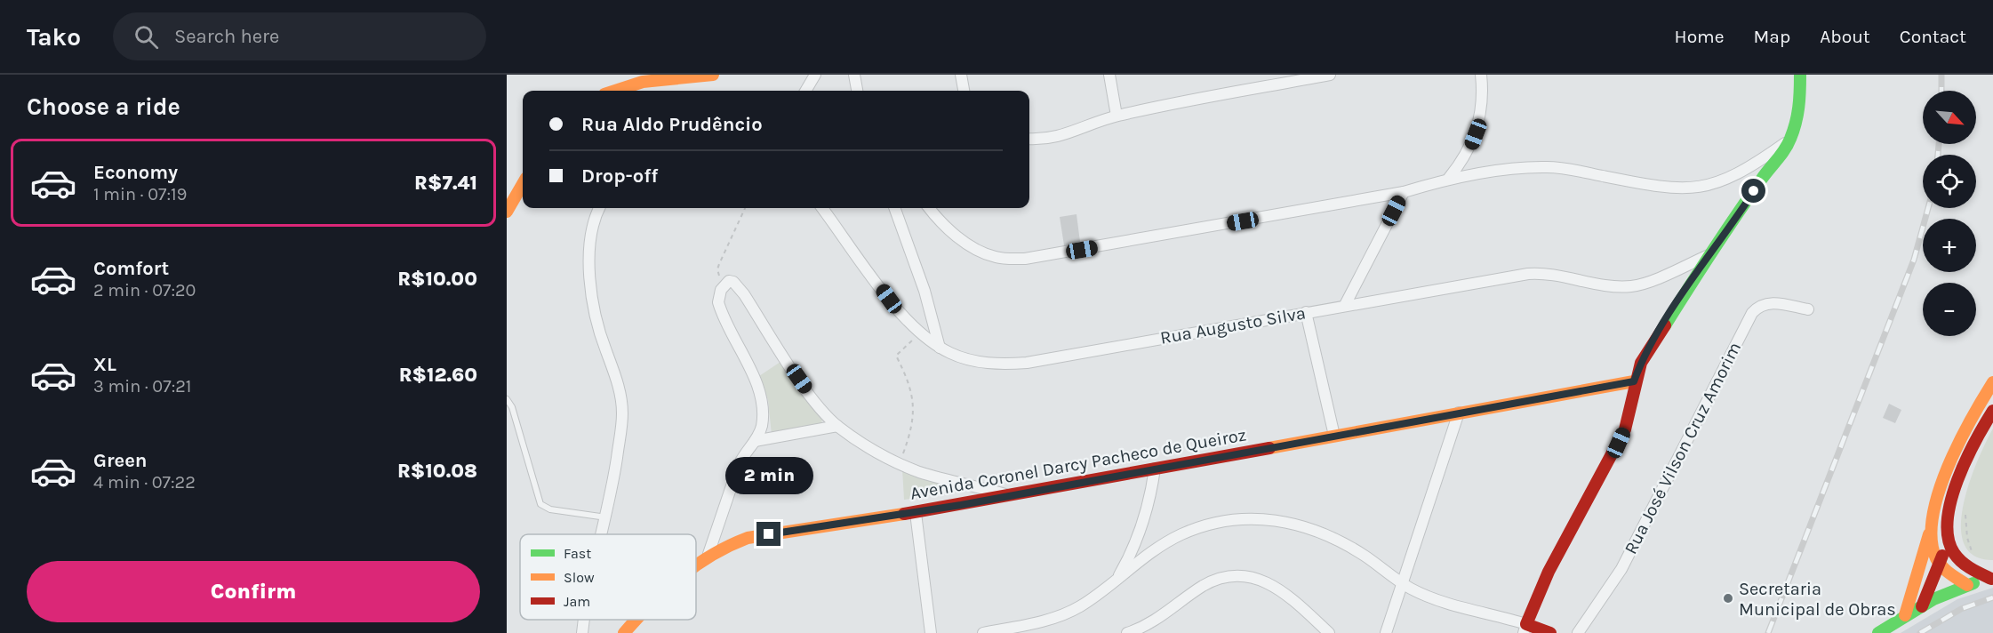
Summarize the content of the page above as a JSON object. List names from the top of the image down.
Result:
{
  "streets": {
    "street": ["Rua Augusto Silva", "Rua José Vilson Cruz Amorim", "Avenida Coronel Darcy Pacheco de Queiroz"]
  },
  "places": ["Secretaria Municipal de Obras"],
  "legend": ["Fast", "Slow", "Jam"],
  "north": "bottom right",
  "page": {
    "header": "Tako",
    "search": "Search here",
    "nav": [
      "Home",
      "Map",
      "About",
      "Contact"
    ],
    "heading": "Choose a ride",
    "map_buttons": ["+", "−"],
    "banner": ["Rua Aldo Prudêncio", "Drop-off"],
    "list": [
      {
        "name": "Economy",
        "note": "1 min · 07:19",
        "value": "R$7.41"
      },
      {
        "name": "Comfort",
        "note": "2 min · 07:20",
        "value": "R$10.00"
      },
      {
        "name": "XL",
        "note": "3 min · 07:21",
        "value": "R$12.60"
      },
      {
        "name": "Green",
        "note": "4 min · 07:22",
        "value": "R$10.08"
      }
    ],
    "bubble": "2 min",
    "buttons": "Confirm"
  }
}
